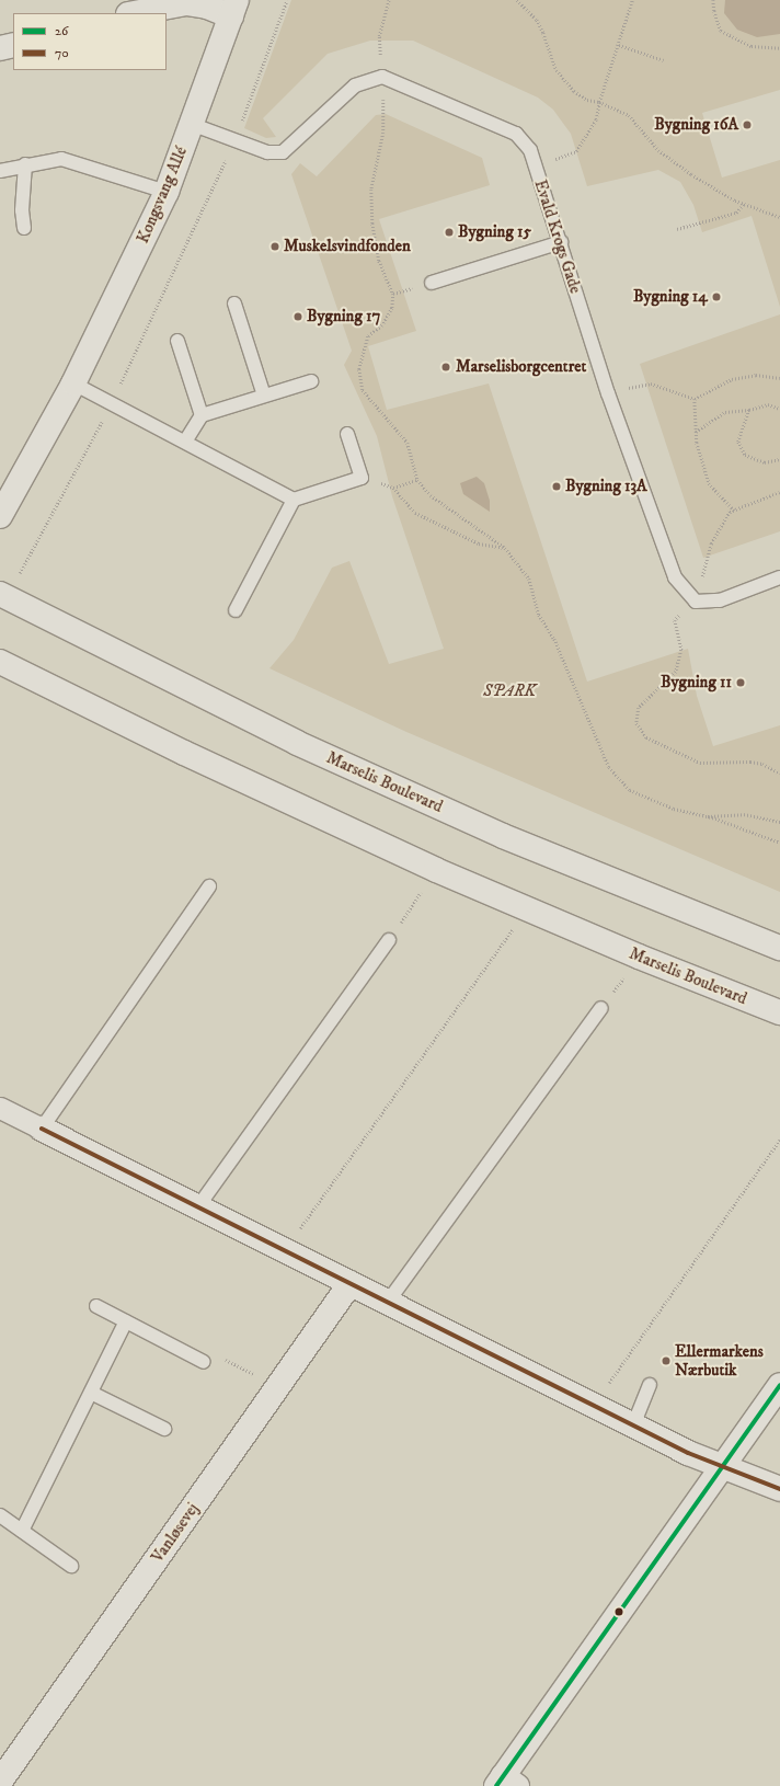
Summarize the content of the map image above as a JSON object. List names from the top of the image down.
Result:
{
  "streets": {
    "street": ["Kongsvang Allé", "Marselis Boulevard", "Vanløsevej"],
    "lane": ["Evald Krogs Gade"]
  },
  "parks": ["SPARK"],
  "places": [
    "Bygning 16A",
    "Bygning 15",
    "Muskelsvindfonden",
    "Bygning 14",
    "Bygning 17",
    "Marselisborgcentret",
    "Bygning 13A",
    "Bygning 11",
    "Ellermarkens Nærbutik"
  ],
  "lines": ["transit line 70", "transit line 26"],
  "legend": ["26", "70"]
}
